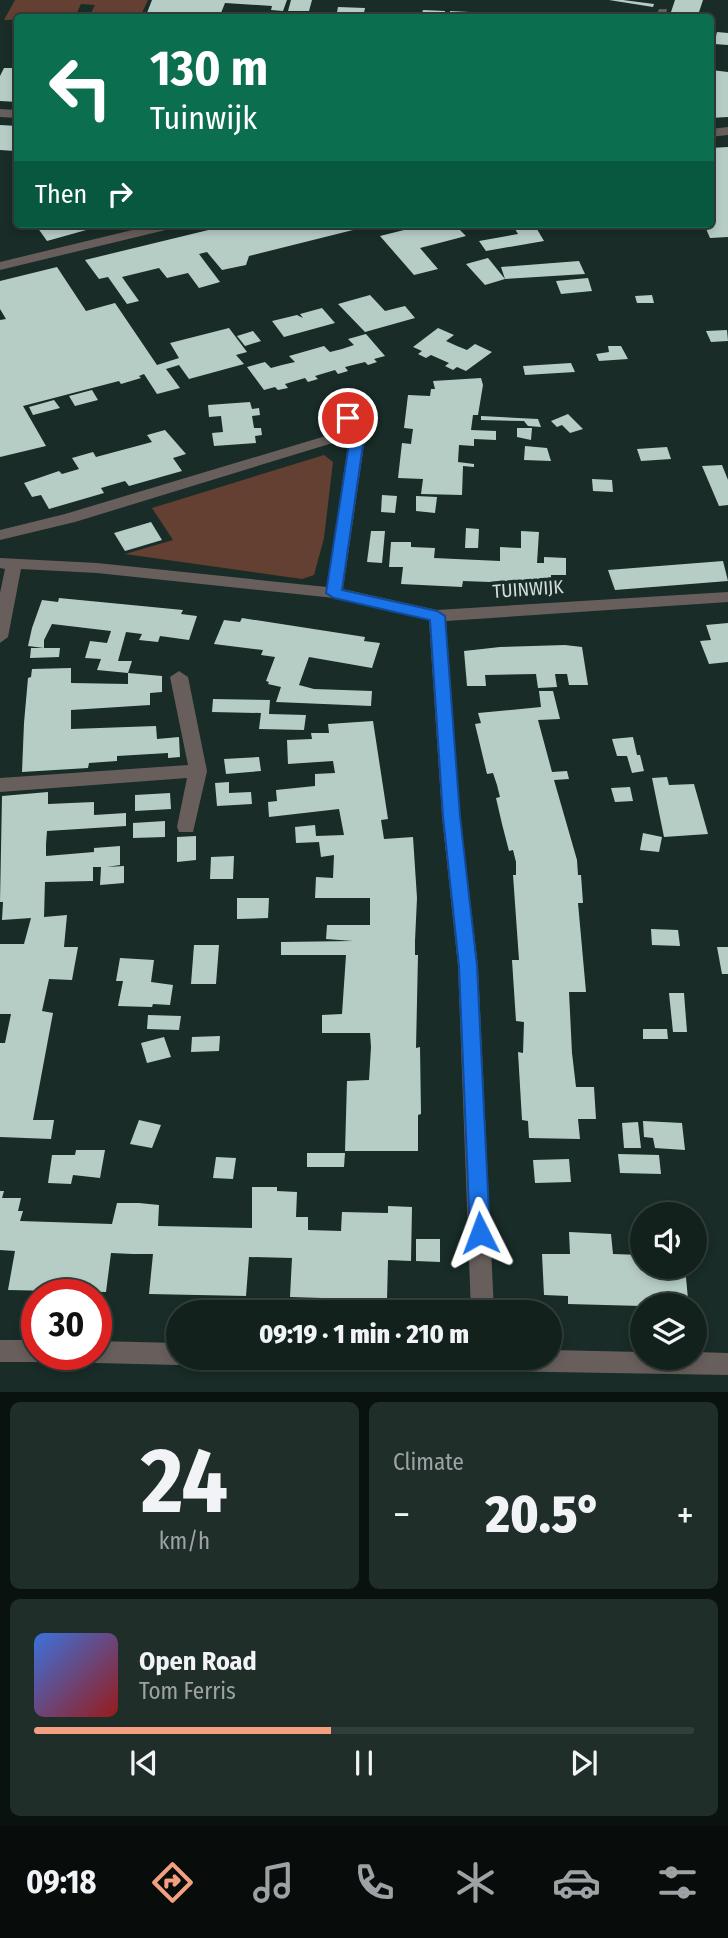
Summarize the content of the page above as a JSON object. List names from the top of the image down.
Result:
{
  "streets": {
    "street": ["TUINWIJK"]
  },
  "page": {
    "turn": ["130 m", "Tuinwijk"],
    "then": "Then",
    "limit": "30",
    "trip": "09:19 · 1 min · 210 m",
    "tile": [
      ["24", "km/h"],
      "Climate"
    ],
    "heat": ["−", "20.5°", "+"],
    "song": ["Open Road", "Tom Ferris"],
    "tabs": "09:18"
  }
}
